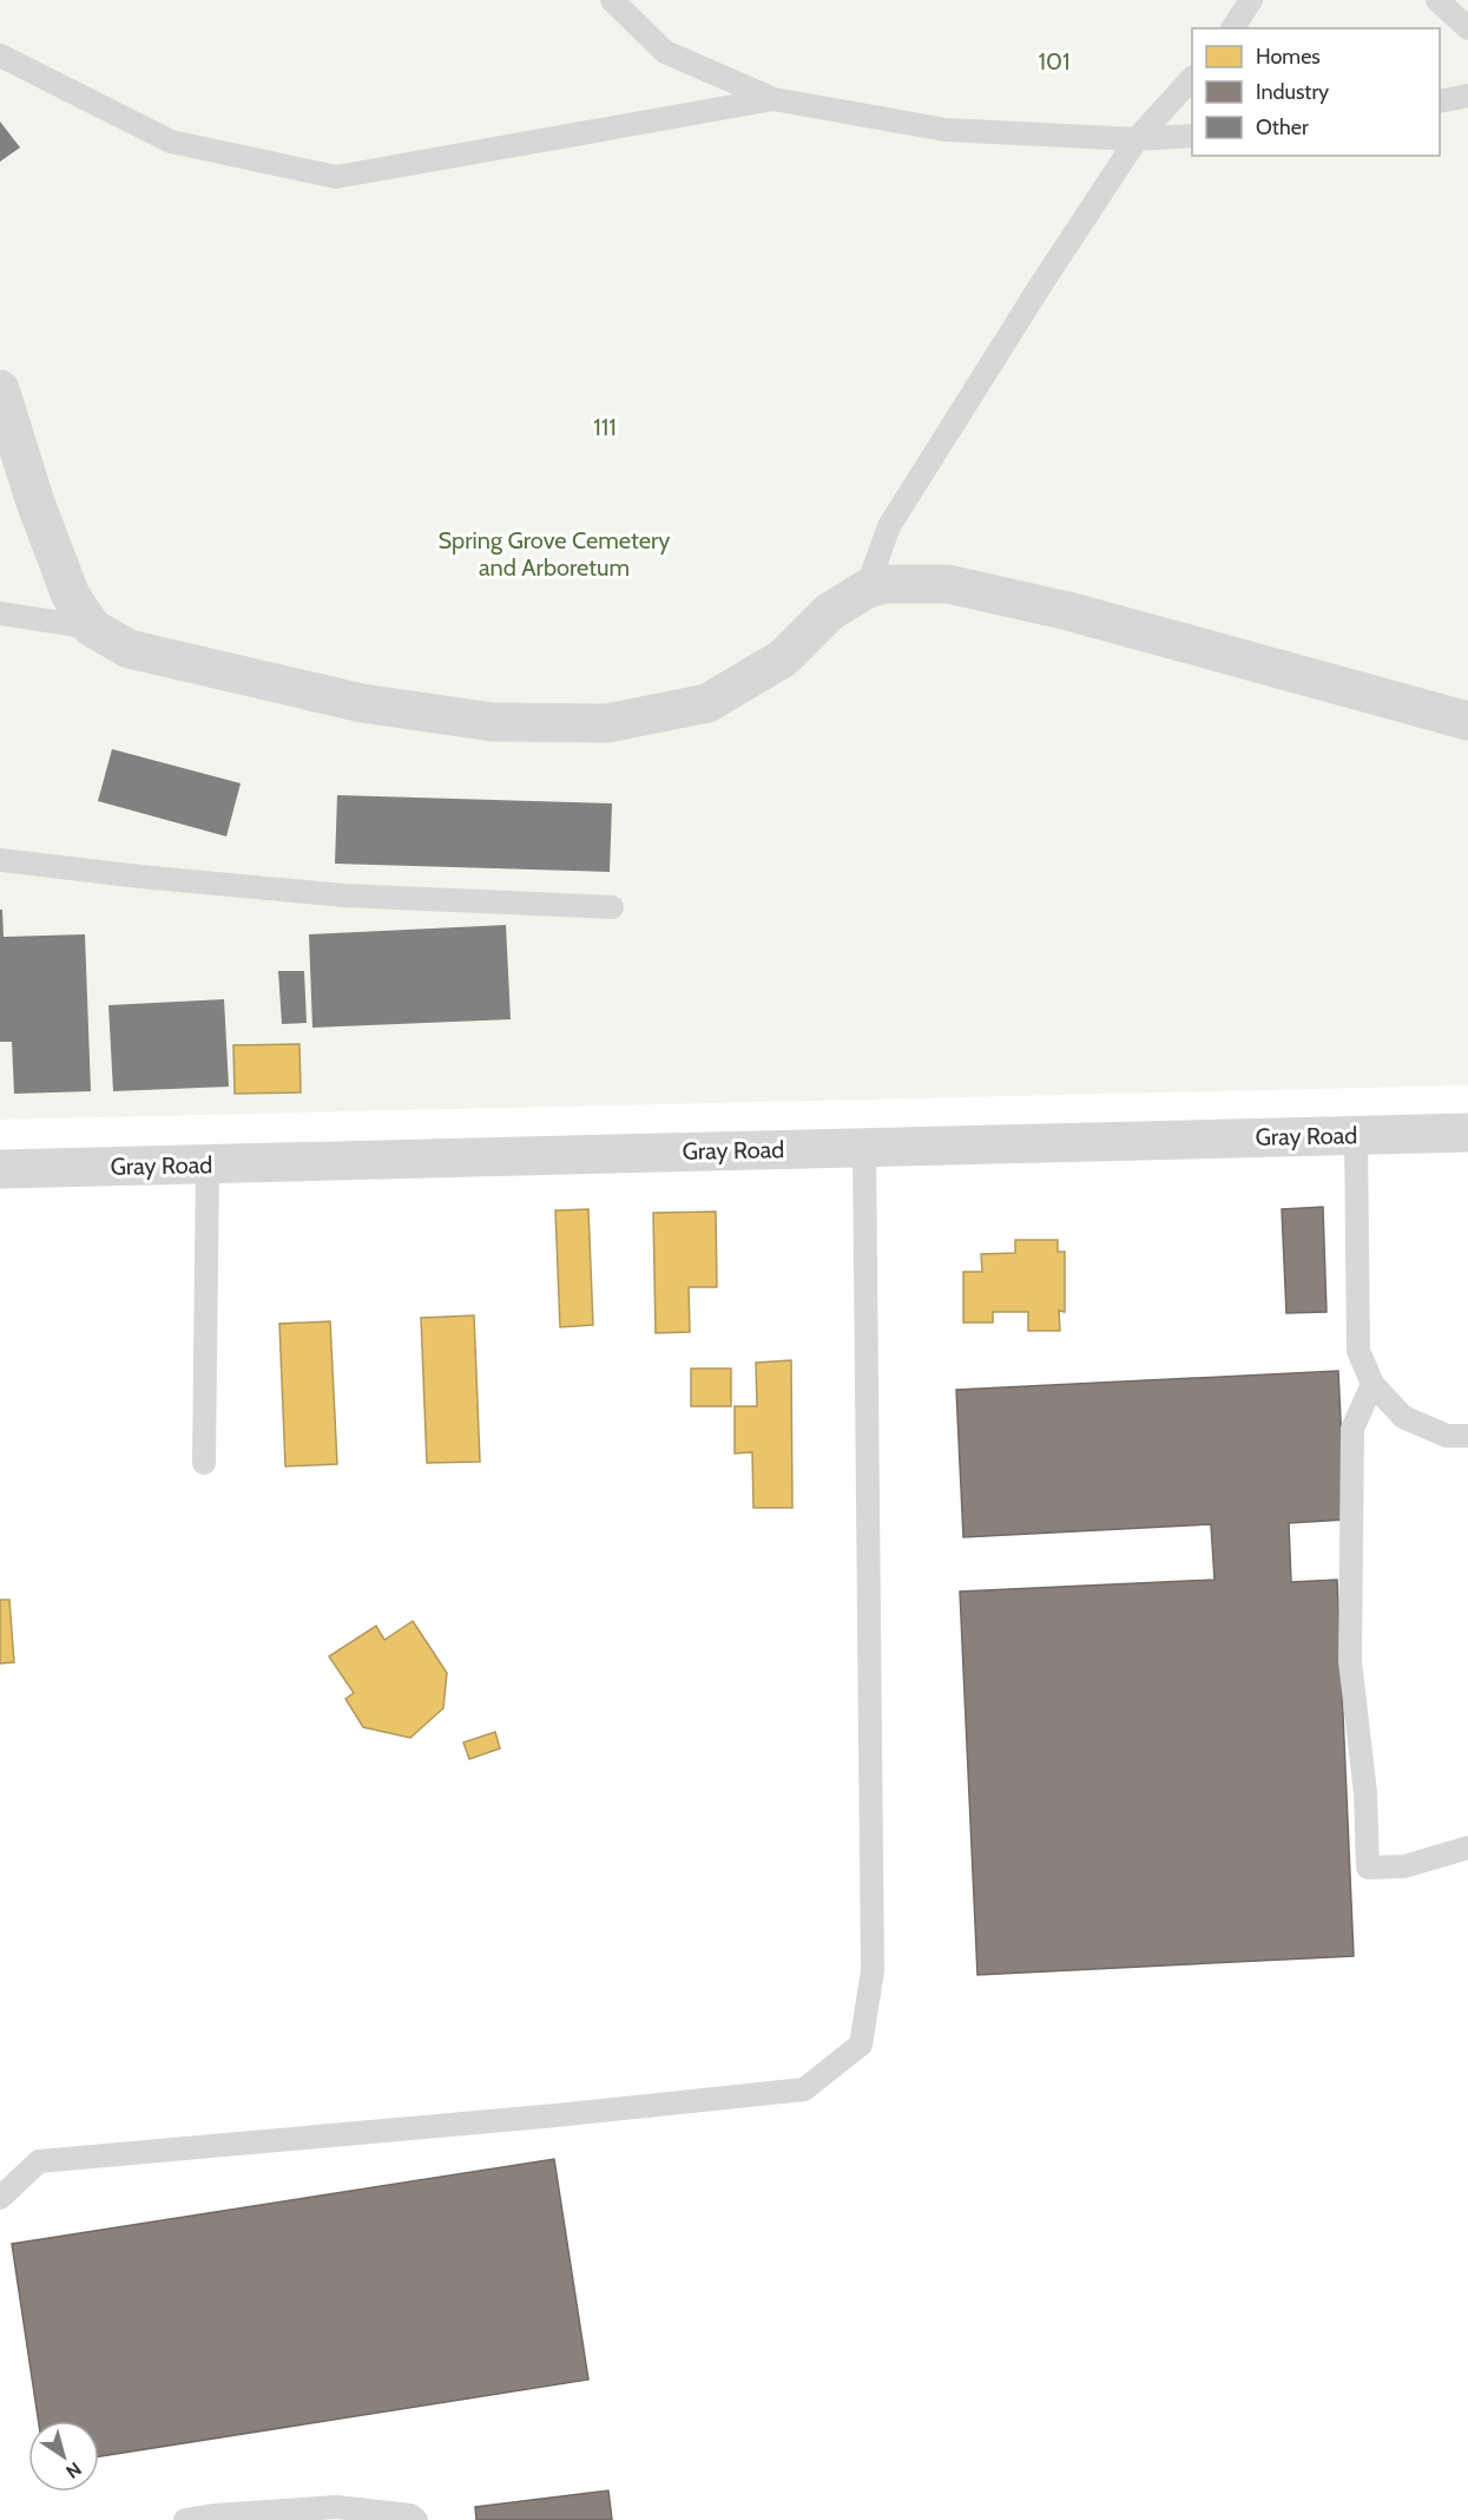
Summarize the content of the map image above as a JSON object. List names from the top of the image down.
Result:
{
  "streets": {
    "street": ["Gray Road"]
  },
  "parks": ["101", "111", "Spring Grove Cemetery and Arboretum"],
  "legend": ["Homes", "Industry", "Other"],
  "north": "bottom right"
}
